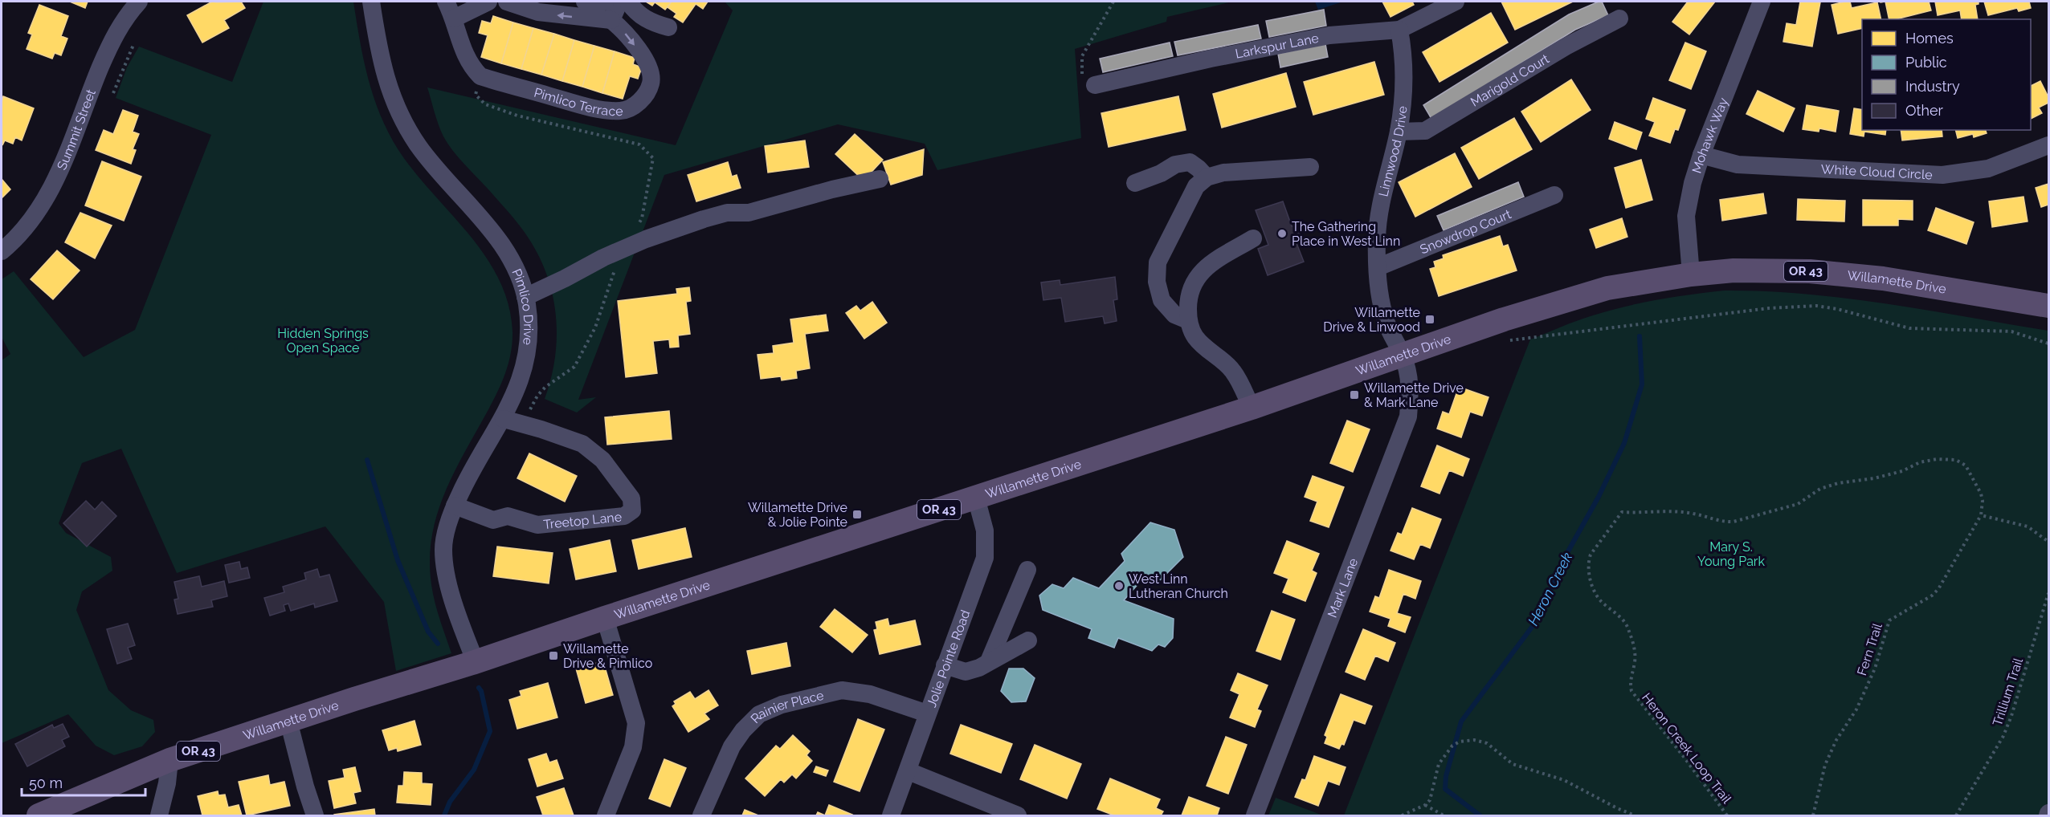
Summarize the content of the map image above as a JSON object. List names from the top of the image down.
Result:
{
  "streets": {
    "main road": ["OR 43", "Willamette Drive"],
    "street": [
      "Larkspur Lane",
      "Marigold Court",
      "Pimlico Terrace",
      "Summit Street",
      "Mohawk Way",
      "Linnwood Drive",
      "White Cloud Circle",
      "Snowdrop Court",
      "Pimlico Drive",
      "Treetop Lane",
      "Mark Lane",
      "Jolie Pointe Road",
      "Rainier Place"
    ],
    "path": ["Fern Trail", "Trillium Trail", "Heron Creek Loop Trail"]
  },
  "crossings": [
    ["Larkspur Lane", "Linnwood Drive"],
    ["Marigold Court", "Linnwood Drive"],
    ["Mohawk Way", "White Cloud Circle"],
    ["Mohawk Way", "Willamette Drive"],
    ["Linnwood Drive", "Snowdrop Court"],
    ["Linnwood Drive", "Willamette Drive"],
    ["Linnwood Drive", "Mark Lane"],
    ["Willamette Drive", "Pimlico Drive"],
    ["Willamette Drive", "Mark Lane"],
    ["Willamette Drive", "Jolie Pointe Road"],
    ["Pimlico Drive", "Treetop Lane"],
    ["Fern Trail", "Heron Creek Loop Trail"],
    ["Jolie Pointe Road", "Rainier Place"]
  ],
  "water": ["Heron Creek"],
  "parks": ["Hidden Springs Open Space", "Mary S. Young Park"],
  "places": {
    "other": ["The Gathering Place in West Linn", "West Linn Lutheran Church"],
    "transit": [
      "Willamette Drive & Linwood",
      "Willamette Drive & Mark Lane",
      "Willamette Drive & Jolie Pointe",
      "Willamette Drive & Pimlico"
    ]
  },
  "legend": [
    "Homes",
    "Public",
    "Industry",
    "Other"
  ],
  "scale_bar": "50 m"
}
